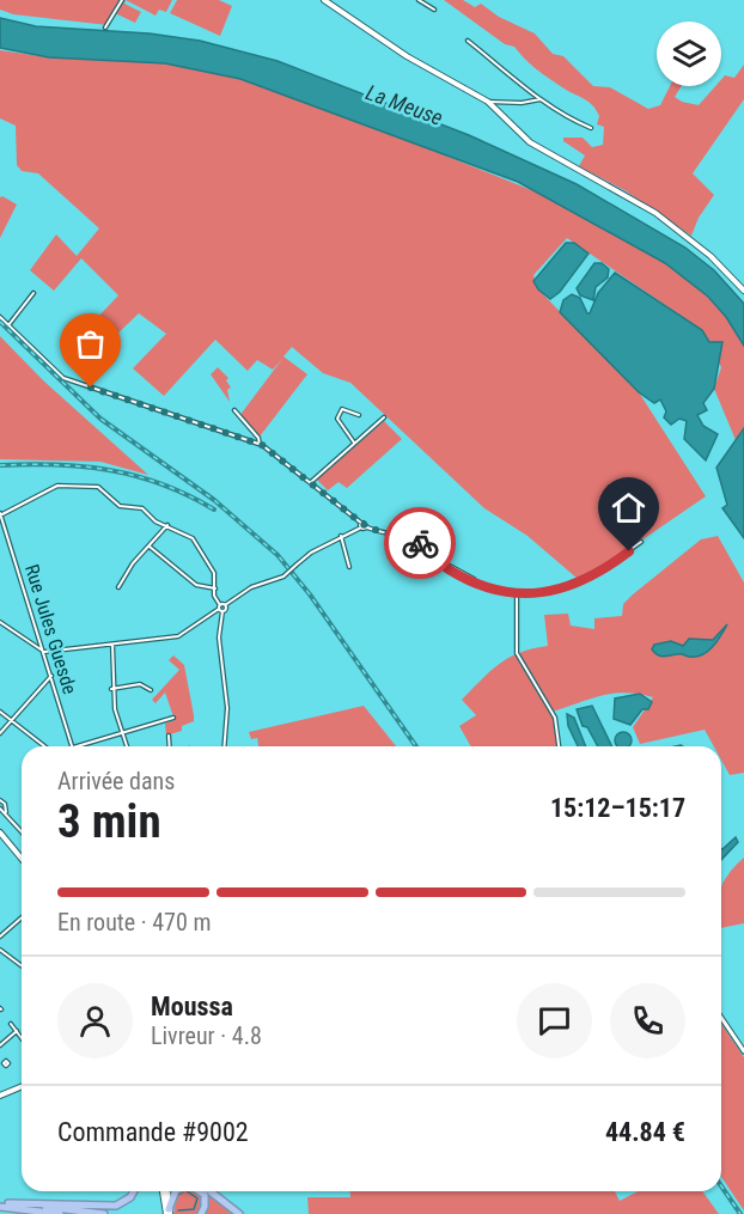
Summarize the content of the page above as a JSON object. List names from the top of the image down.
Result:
{
  "streets": {
    "street": ["Rue Jules Guesde"]
  },
  "water": ["La Meuse"],
  "page": {
    "heading": ["3 min", "Arrivée dans", "15:12–15:17"],
    "panel": [
      "Moussa",
      "Livreur · 4.8",
      "Commande #9002",
      "44.84 €"
    ],
    "bar": "En route · 470 m"
  }
}
